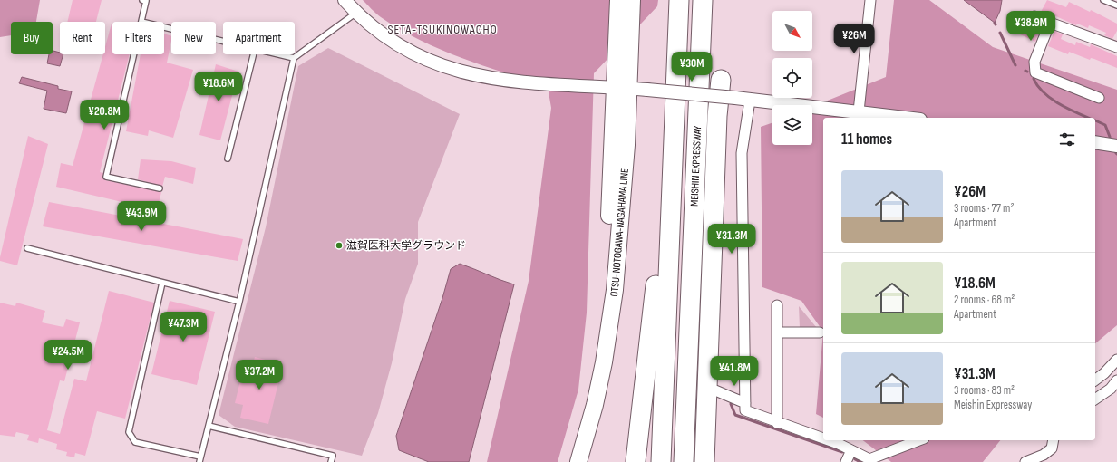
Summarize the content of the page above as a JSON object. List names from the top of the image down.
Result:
{
  "streets": {
    "highway": ["MEISHIN EXPRESSWAY"],
    "main road": ["OTSU-NOTOGAWA-NAGAHAMA LINE"]
  },
  "districts": ["SETA-TSUKINOWACHO"],
  "places": ["滋賀医科大学グラウンド"],
  "north": "bottom right",
  "page": {
    "price": [
      "¥38.9M",
      "¥26M",
      "¥30M",
      "¥18.6M",
      "¥20.8M",
      "¥43.9M",
      "¥31.3M",
      "¥47.3M",
      "¥24.5M",
      "¥41.8M",
      "¥37.2M"
    ],
    "chip": [
      "Buy",
      "Rent",
      "Filters",
      "New",
      "Apartment"
    ],
    "heading": "11 homes",
    "list": [
      {
        "name": "¥26M",
        "note": "3 rooms · 77 m² · Apartment"
      },
      {
        "name": "¥18.6M",
        "note": "2 rooms · 68 m² · Apartment"
      },
      {
        "name": "¥31.3M",
        "note": "3 rooms · 83 m² · Meishin Expressway"
      }
    ]
  }
}
